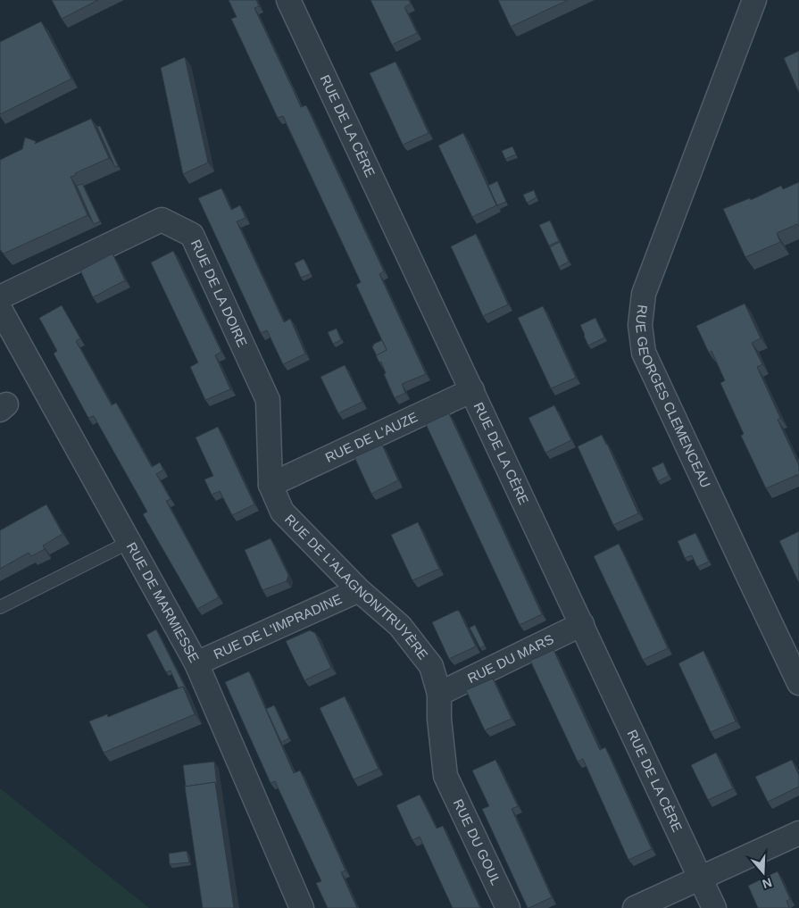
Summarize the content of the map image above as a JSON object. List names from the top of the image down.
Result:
{
  "streets": {
    "street": [
      "RUE DE LA CÈRE",
      "RUE DE LA DOIRE",
      "RUE GEORGES CLEMENCEAU",
      "RUE DE L'AUZE",
      "RUE DE L'ALAGNON/TRUYÈRE",
      "RUE DE MARMIESSE",
      "RUE DE L'IMPRADINE",
      "RUE DU MARS",
      "RUE DU GOUL"
    ]
  },
  "crossings": [
    ["RUE DE LA CÈRE", "RUE DE L'AUZE"],
    ["RUE DE LA CÈRE", "RUE DU MARS"],
    ["RUE DE LA DOIRE", "RUE DE L'ALAGNON/TRUYÈRE"],
    ["RUE DE L'AUZE", "RUE DE L'ALAGNON/TRUYÈRE"],
    ["RUE DE L'ALAGNON/TRUYÈRE", "RUE DE L'IMPRADINE"],
    ["RUE DE L'ALAGNON/TRUYÈRE", "RUE DU MARS"],
    ["RUE DE L'ALAGNON/TRUYÈRE", "RUE DU GOUL"],
    ["RUE DE MARMIESSE", "RUE DE L'IMPRADINE"]
  ],
  "north": "bottom"
}
